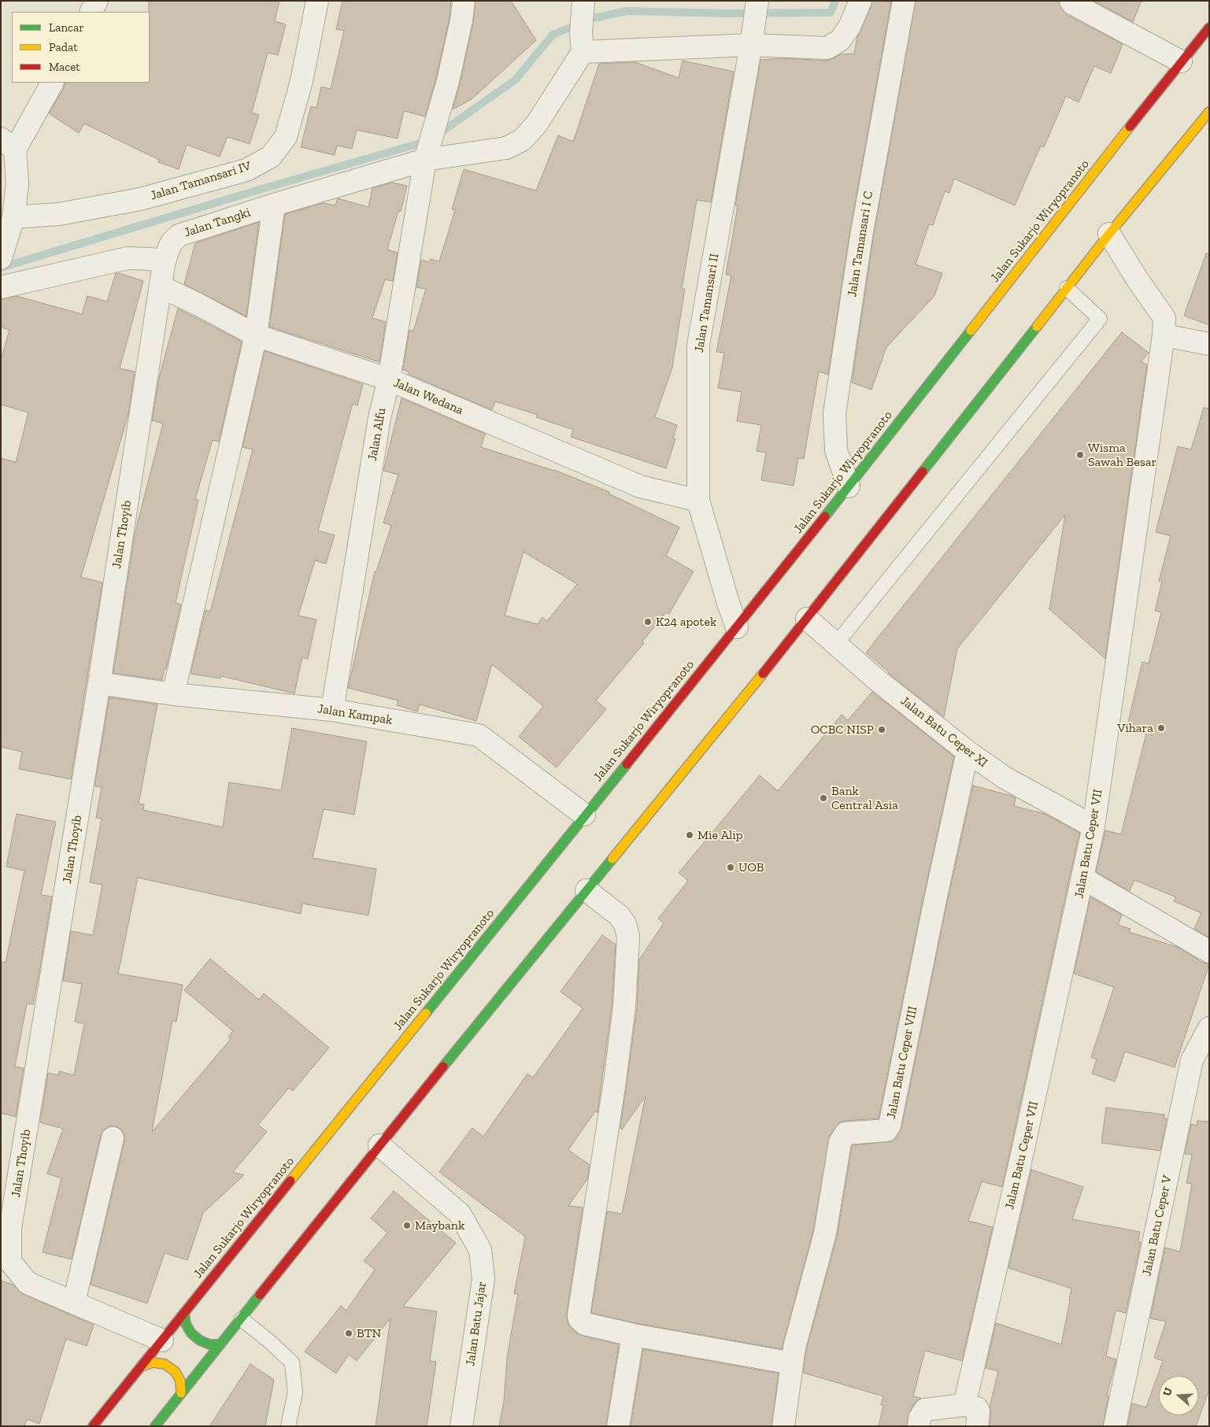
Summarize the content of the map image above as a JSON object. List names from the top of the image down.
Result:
{
  "streets": {
    "main road": ["Jalan Sukarjo Wiryopranoto"],
    "street": [
      "Jalan Tamansari IV",
      "Jalan Tangki",
      "Jalan Tamansari I C",
      "Jalan Tamansari II",
      "Jalan Wedana",
      "Jalan Alfu",
      "Jalan Thoyib",
      "Jalan Kampak",
      "Jalan Batu Ceper XI",
      "Jalan Batu Ceper VII",
      "Jalan Batu Ceper VIII",
      "Jalan Batu Ceper V",
      "Jalan Batu Jajar"
    ]
  },
  "crossings": [
    ["Jalan Sukarjo Wiryopranoto", "Jalan Tamansari I C"],
    ["Jalan Sukarjo Wiryopranoto", "Jalan Tamansari II"],
    ["Jalan Sukarjo Wiryopranoto", "Jalan Thoyib"],
    ["Jalan Sukarjo Wiryopranoto", "Jalan Kampak"],
    ["Jalan Tangki", "Jalan Alfu"],
    ["Jalan Tangki", "Jalan Thoyib"],
    ["Jalan Tamansari II", "Jalan Wedana"],
    ["Jalan Wedana", "Jalan Alfu"],
    ["Jalan Wedana", "Jalan Thoyib"],
    ["Jalan Alfu", "Jalan Kampak"],
    ["Jalan Thoyib", "Jalan Kampak"],
    ["Jalan Batu Ceper XI", "Jalan Batu Ceper VII"],
    ["Jalan Batu Ceper XI", "Jalan Batu Ceper VIII"]
  ],
  "places": [
    "Wisma Sawah Besar",
    "K24 apotek",
    "Vihara",
    "OCBC NISP",
    "Bank Central Asia",
    "Mie Alip",
    "UOB",
    "Maybank",
    "BTN"
  ],
  "legend": ["Lancar", "Padat", "Macet"],
  "north": "left"
}
